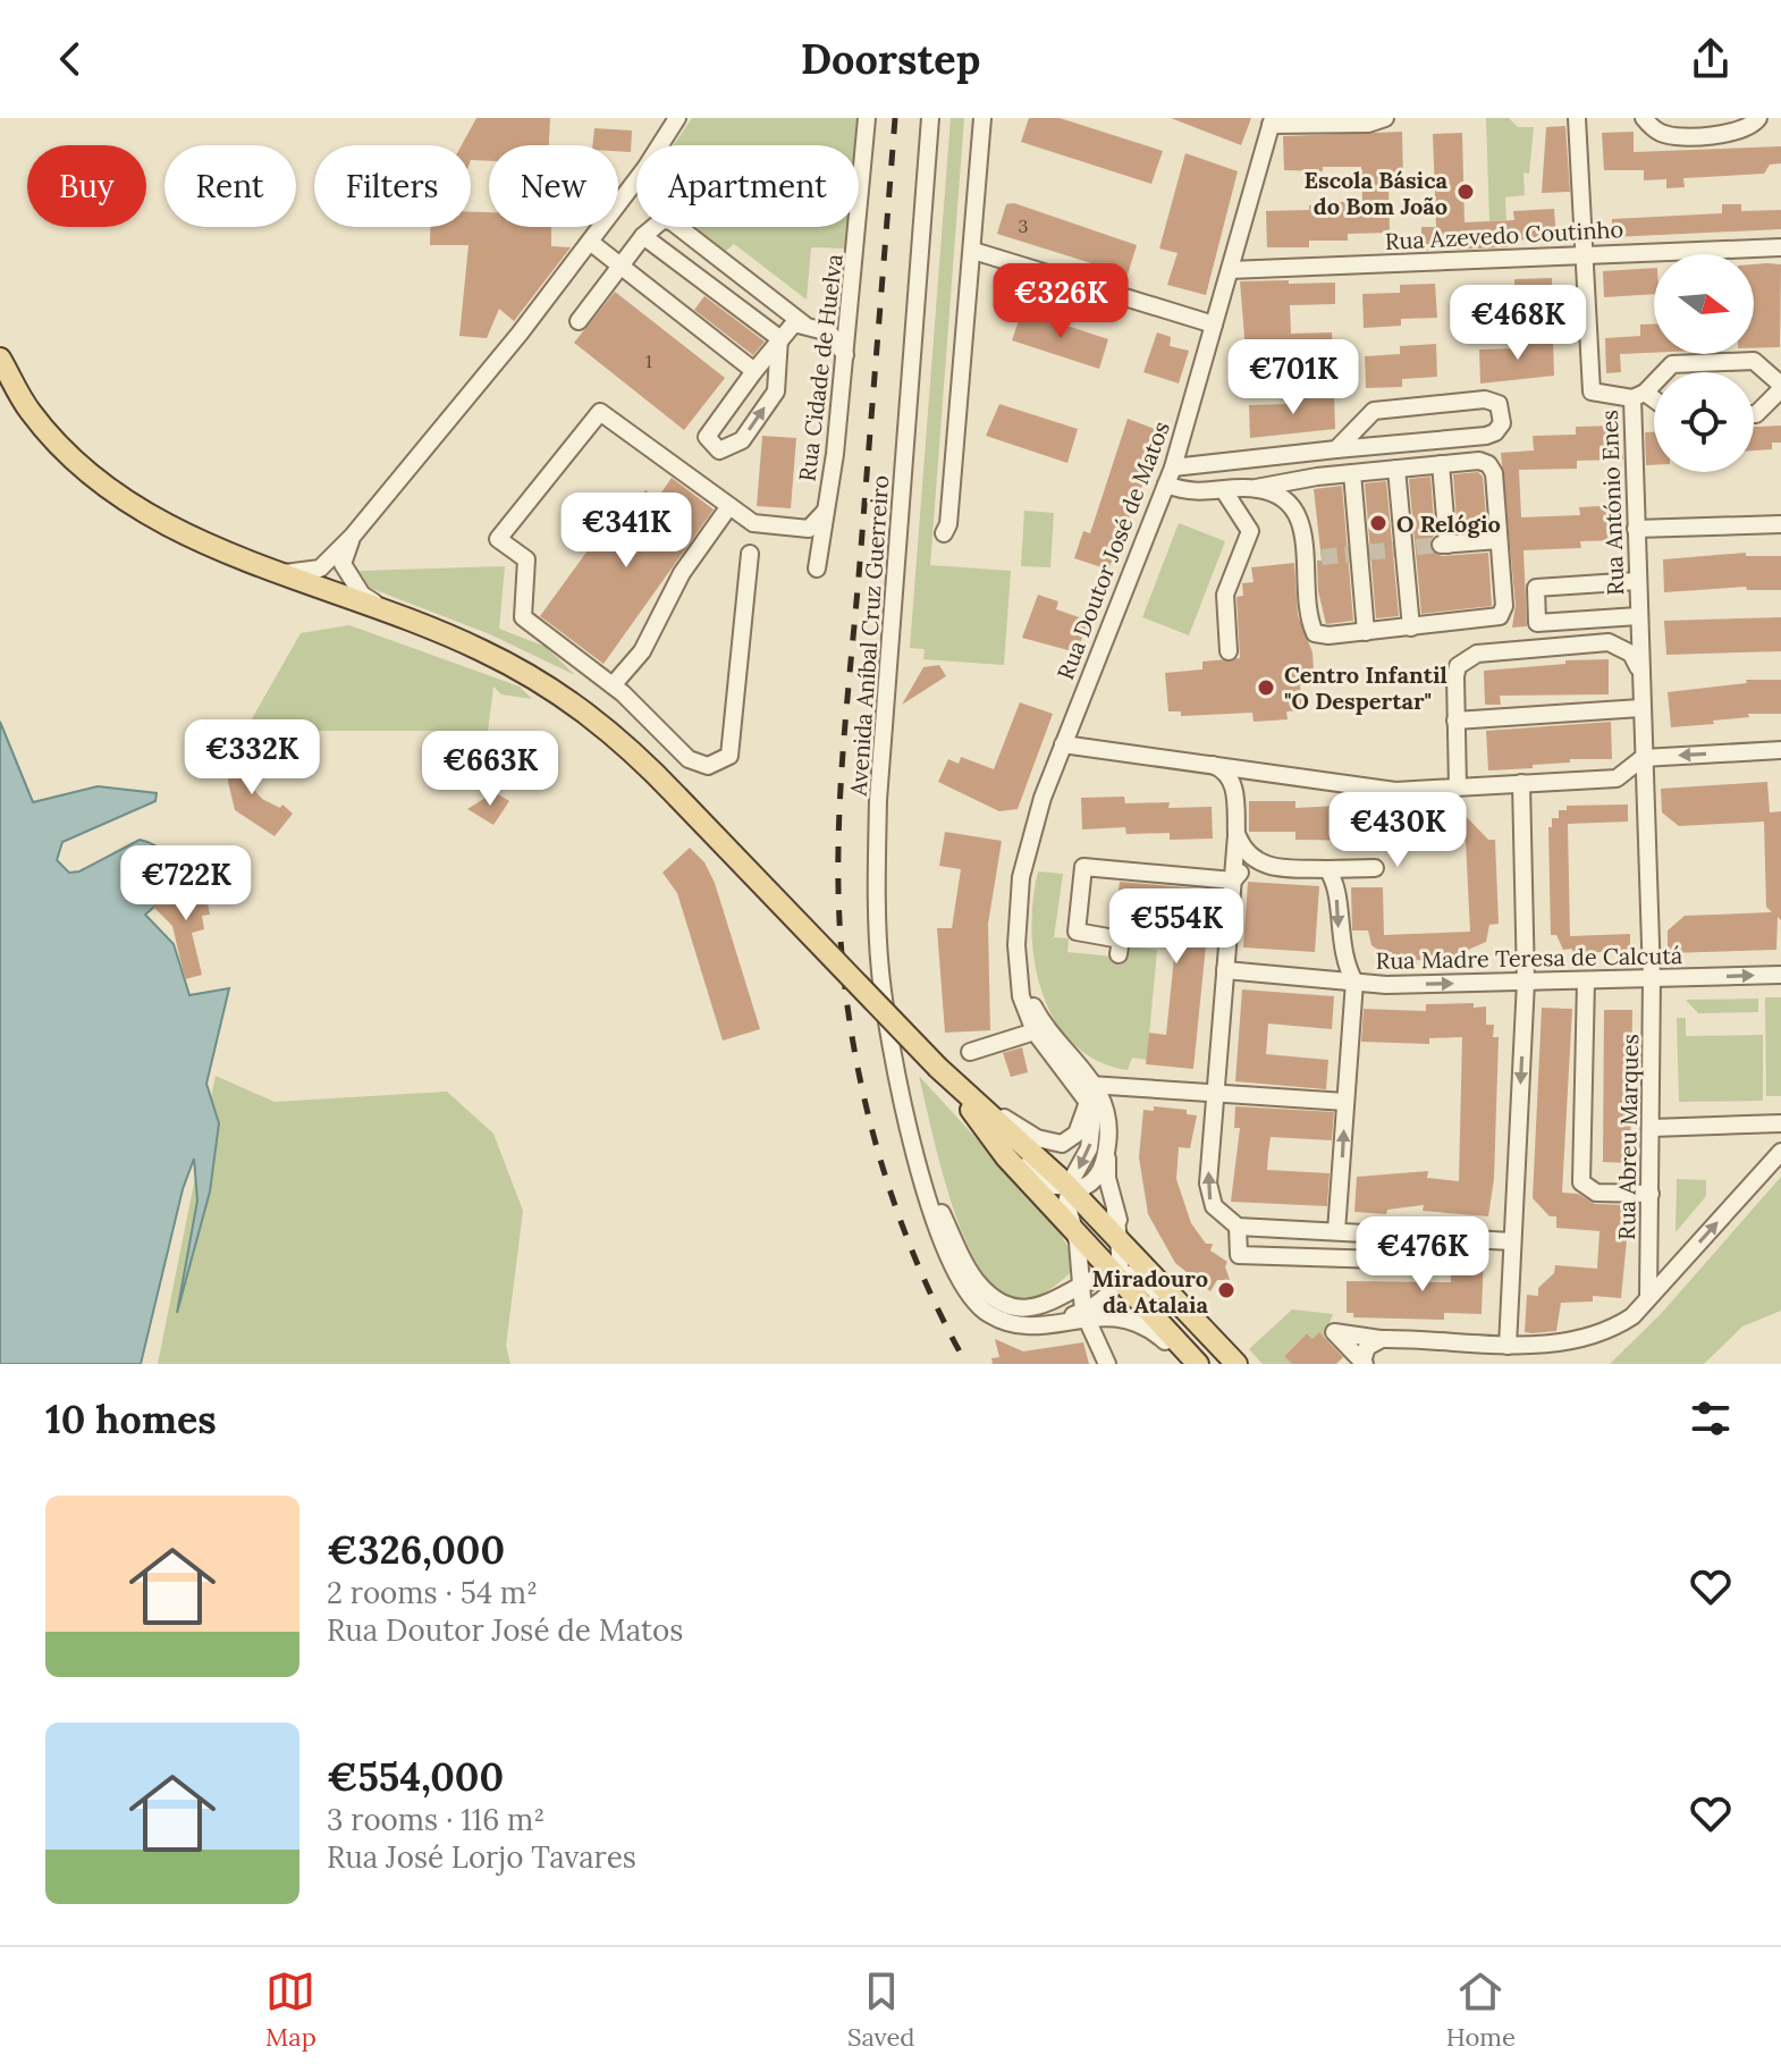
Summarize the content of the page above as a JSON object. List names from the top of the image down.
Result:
{
  "streets": {
    "street": [
      "Rua Azevedo Coutinho",
      "Rua Cidade de Huelva",
      "Rua António Enes",
      "Rua Doutor José de Matos",
      "Avenida Aníbal Cruz Guerreiro",
      "Rua Madre Teresa de Calcutá",
      "Rua Abreu Marques"
    ]
  },
  "crossings": [
    ["Rua Azevedo Coutinho", "Rua António Enes"],
    ["Rua Azevedo Coutinho", "Rua Doutor José de Matos"],
    ["Rua António Enes", "Rua Abreu Marques"],
    ["Rua Madre Teresa de Calcutá", "Rua Abreu Marques"]
  ],
  "one_way": ["Rua Madre Teresa de Calcutá"],
  "places": [
    "Escola Básica do Bom João",
    "O Relógio",
    "Centro Infantil \"O Despertar\"",
    "Miradouro da Atalaia"
  ],
  "house_numbers": ["3", "1"],
  "north": "right",
  "page": {
    "header": "Doorstep",
    "chip": [
      "Buy",
      "Rent",
      "Filters",
      "New",
      "Apartment"
    ],
    "price": [
      "€326K",
      "€468K",
      "€701K",
      "€341K",
      "€332K",
      "€663K",
      "€430K",
      "€722K",
      "€554K",
      "€476K"
    ],
    "heading": "10 homes",
    "list": [
      {
        "name": "€326,000",
        "note": "2 rooms · 54 m² · Rua Doutor José de Matos"
      },
      {
        "name": "€554,000",
        "note": "3 rooms · 116 m² · Rua José Lorjo Tavares"
      }
    ],
    "tabs": ["Map", "Saved", "Home"]
  }
}
